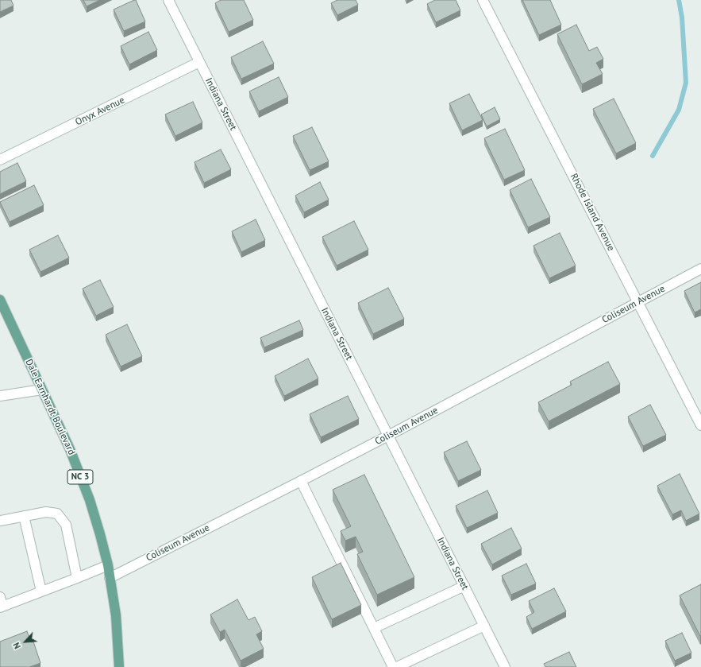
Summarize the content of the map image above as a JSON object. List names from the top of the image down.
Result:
{
  "streets": {
    "main road": ["Dale Earnhardt Boulevard", "NC 3"],
    "street": [
      "Indiana Street",
      "Onyx Avenue",
      "Rhode Island Avenue",
      "Coliseum Avenue"
    ]
  },
  "crossings": [
    ["Indiana Street", "Onyx Avenue"],
    ["Indiana Street", "Coliseum Avenue"],
    ["Rhode Island Avenue", "Coliseum Avenue"],
    ["Coliseum Avenue", "Dale Earnhardt Boulevard"]
  ],
  "north": "bottom left"
}
